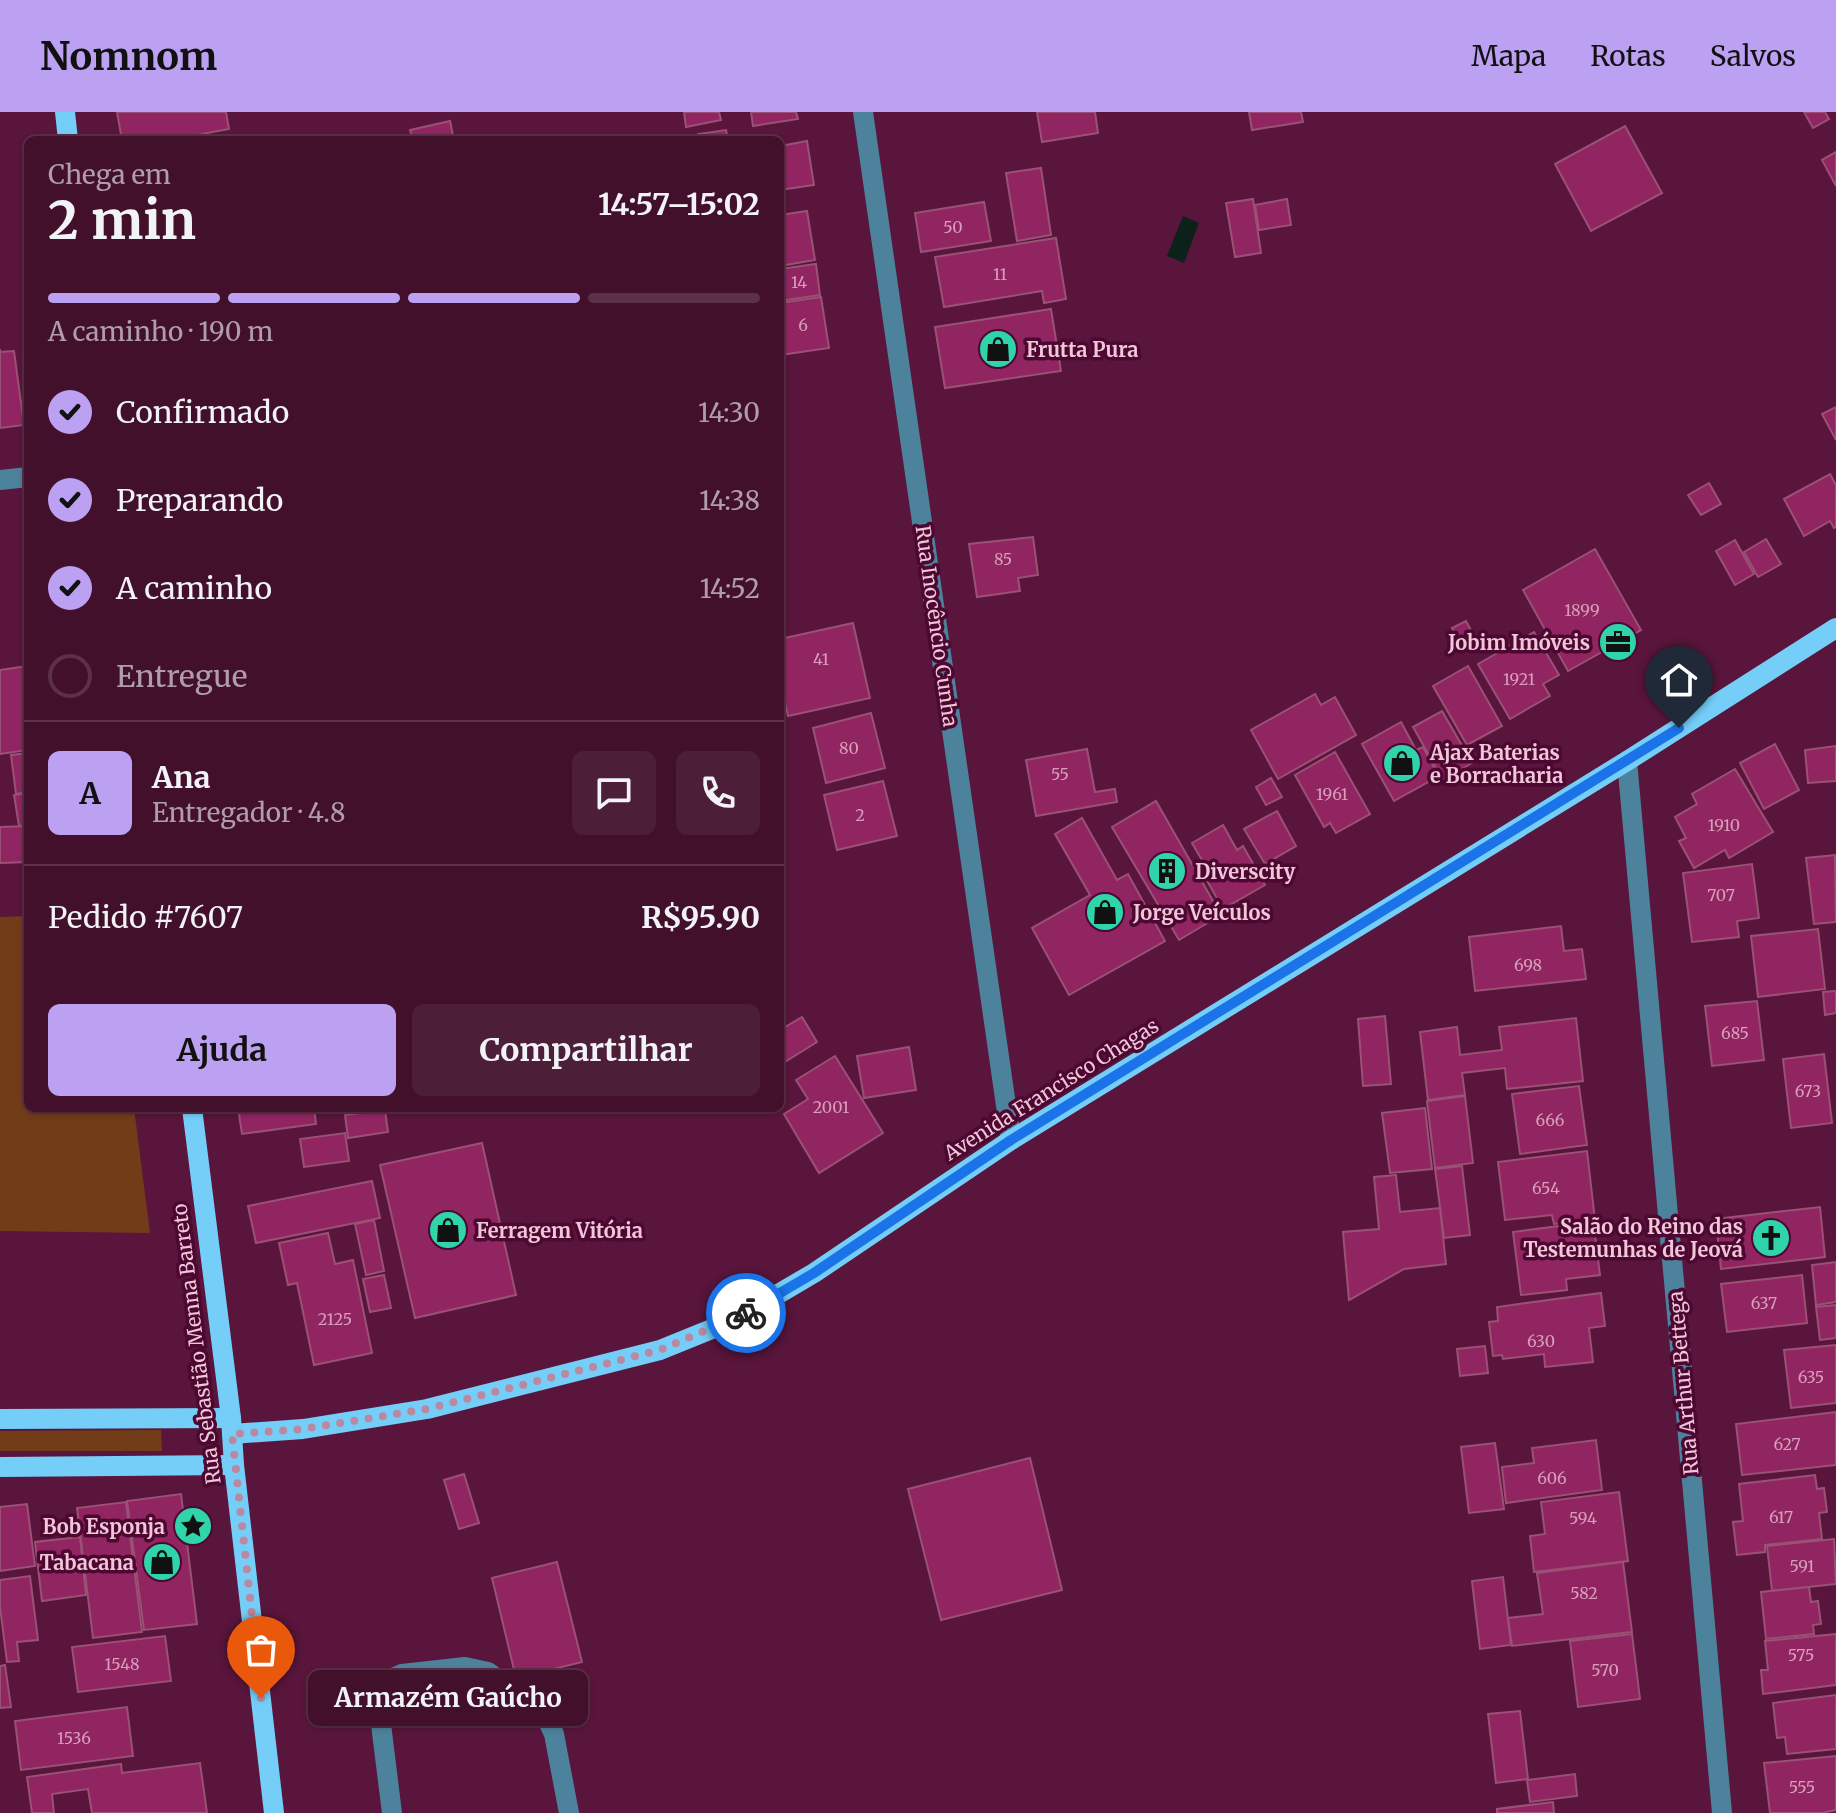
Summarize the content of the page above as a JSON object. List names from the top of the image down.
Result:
{
  "streets": {
    "main road": ["Avenida Francisco Chagas", "Rua Sebastião Menna Barreto"],
    "street": ["Rua Inocêncio Cunha", "Rua Arthur Bettega"]
  },
  "crossings": [
    ["Rua Inocêncio Cunha", "Avenida Francisco Chagas"],
    ["Avenida Francisco Chagas", "Rua Sebastião Menna Barreto"],
    ["Avenida Francisco Chagas", "Rua Arthur Bettega"]
  ],
  "places": {
    "shop": [
      "Frutta Pura",
      "Ajax Baterias e Borracharia",
      "Jorge Veículos",
      "Ferragem Vitória",
      "Tabacana"
    ],
    "office": ["Jobim Imóveis"],
    "building": ["Diverscity"],
    "church": ["Salão do Reino das Testemunhas de Jeová"],
    "place": ["Bob Esponja"],
    "other": ["Armazém Gaúcho"]
  },
  "house_numbers": [
    "50",
    "11",
    "14",
    "6",
    "85",
    "1899",
    "41",
    "1921",
    "80",
    "55",
    "1961",
    "2",
    "1910",
    "707",
    "698",
    "685",
    "673",
    "2001",
    "666",
    "654",
    "637",
    "2125",
    "630",
    "635",
    "627",
    "606",
    "617",
    "594",
    "591",
    "582",
    "575",
    "1548",
    "570",
    "1536",
    "555"
  ],
  "page": {
    "header": "Nomnom",
    "nav": ["Mapa", "Rotas", "Salvos"],
    "heading": ["2 min", "Chega em", "14:57–15:02"],
    "panel": [
      "Ana",
      "Entregador · 4.8",
      "Pedido #7607",
      "R$95.90"
    ],
    "bar": "A caminho · 190 m",
    "list": [
      ["Confirmado", "14:30"],
      ["Preparando", "14:38"],
      ["A caminho", "14:52"],
      "Entregue"
    ],
    "round": "A",
    "buttons": ["Ajuda", "Compartilhar"],
    "bubble": "Armazém Gaúcho"
  }
}
